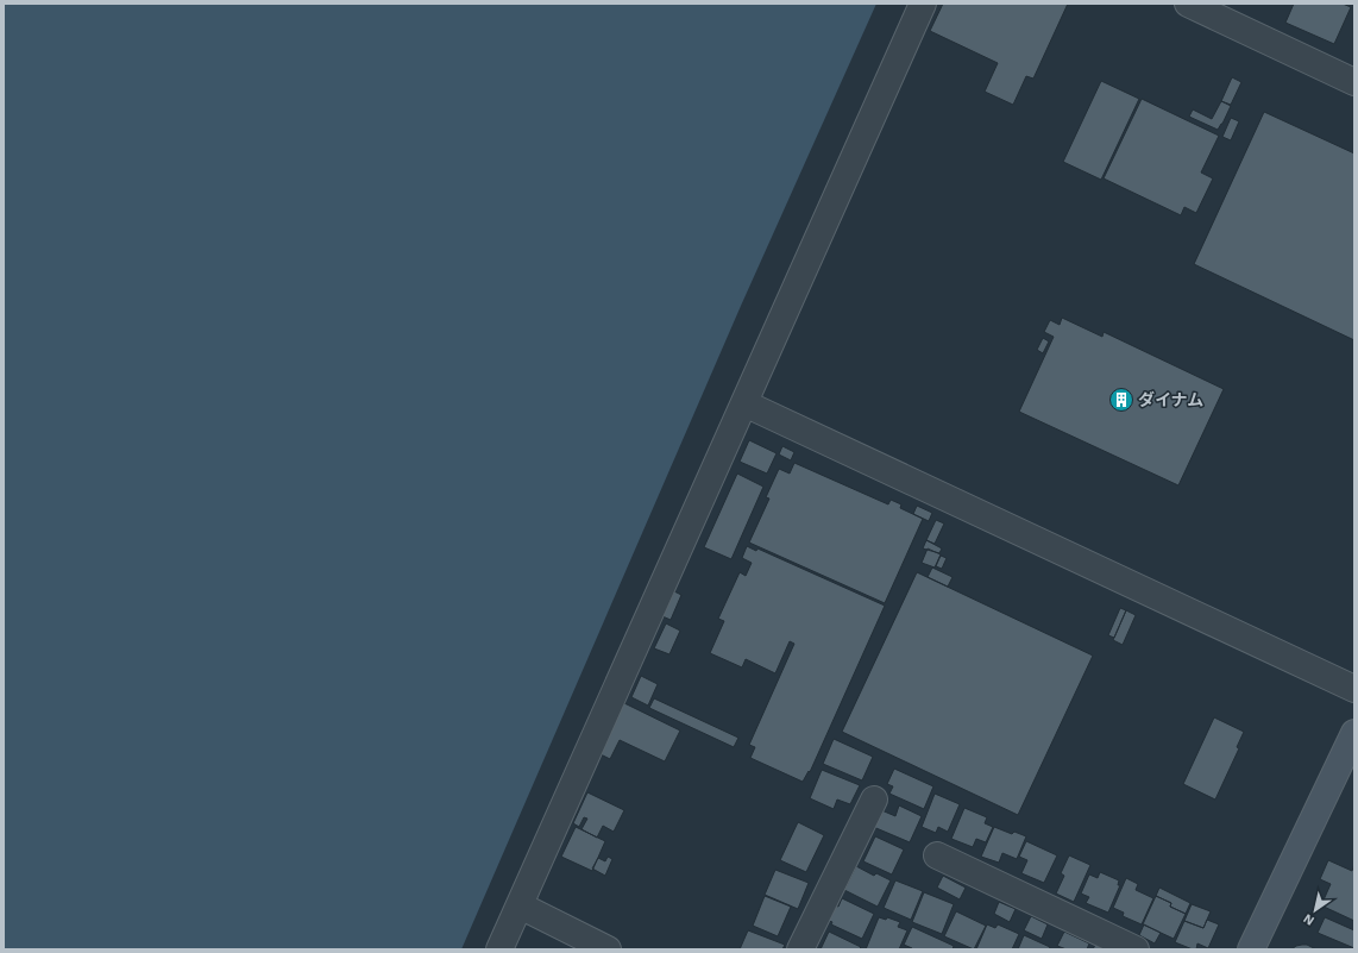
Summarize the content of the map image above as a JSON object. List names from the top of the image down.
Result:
{
  "places": {
    "building": ["ダイナム"]
  },
  "north": "bottom left"
}
